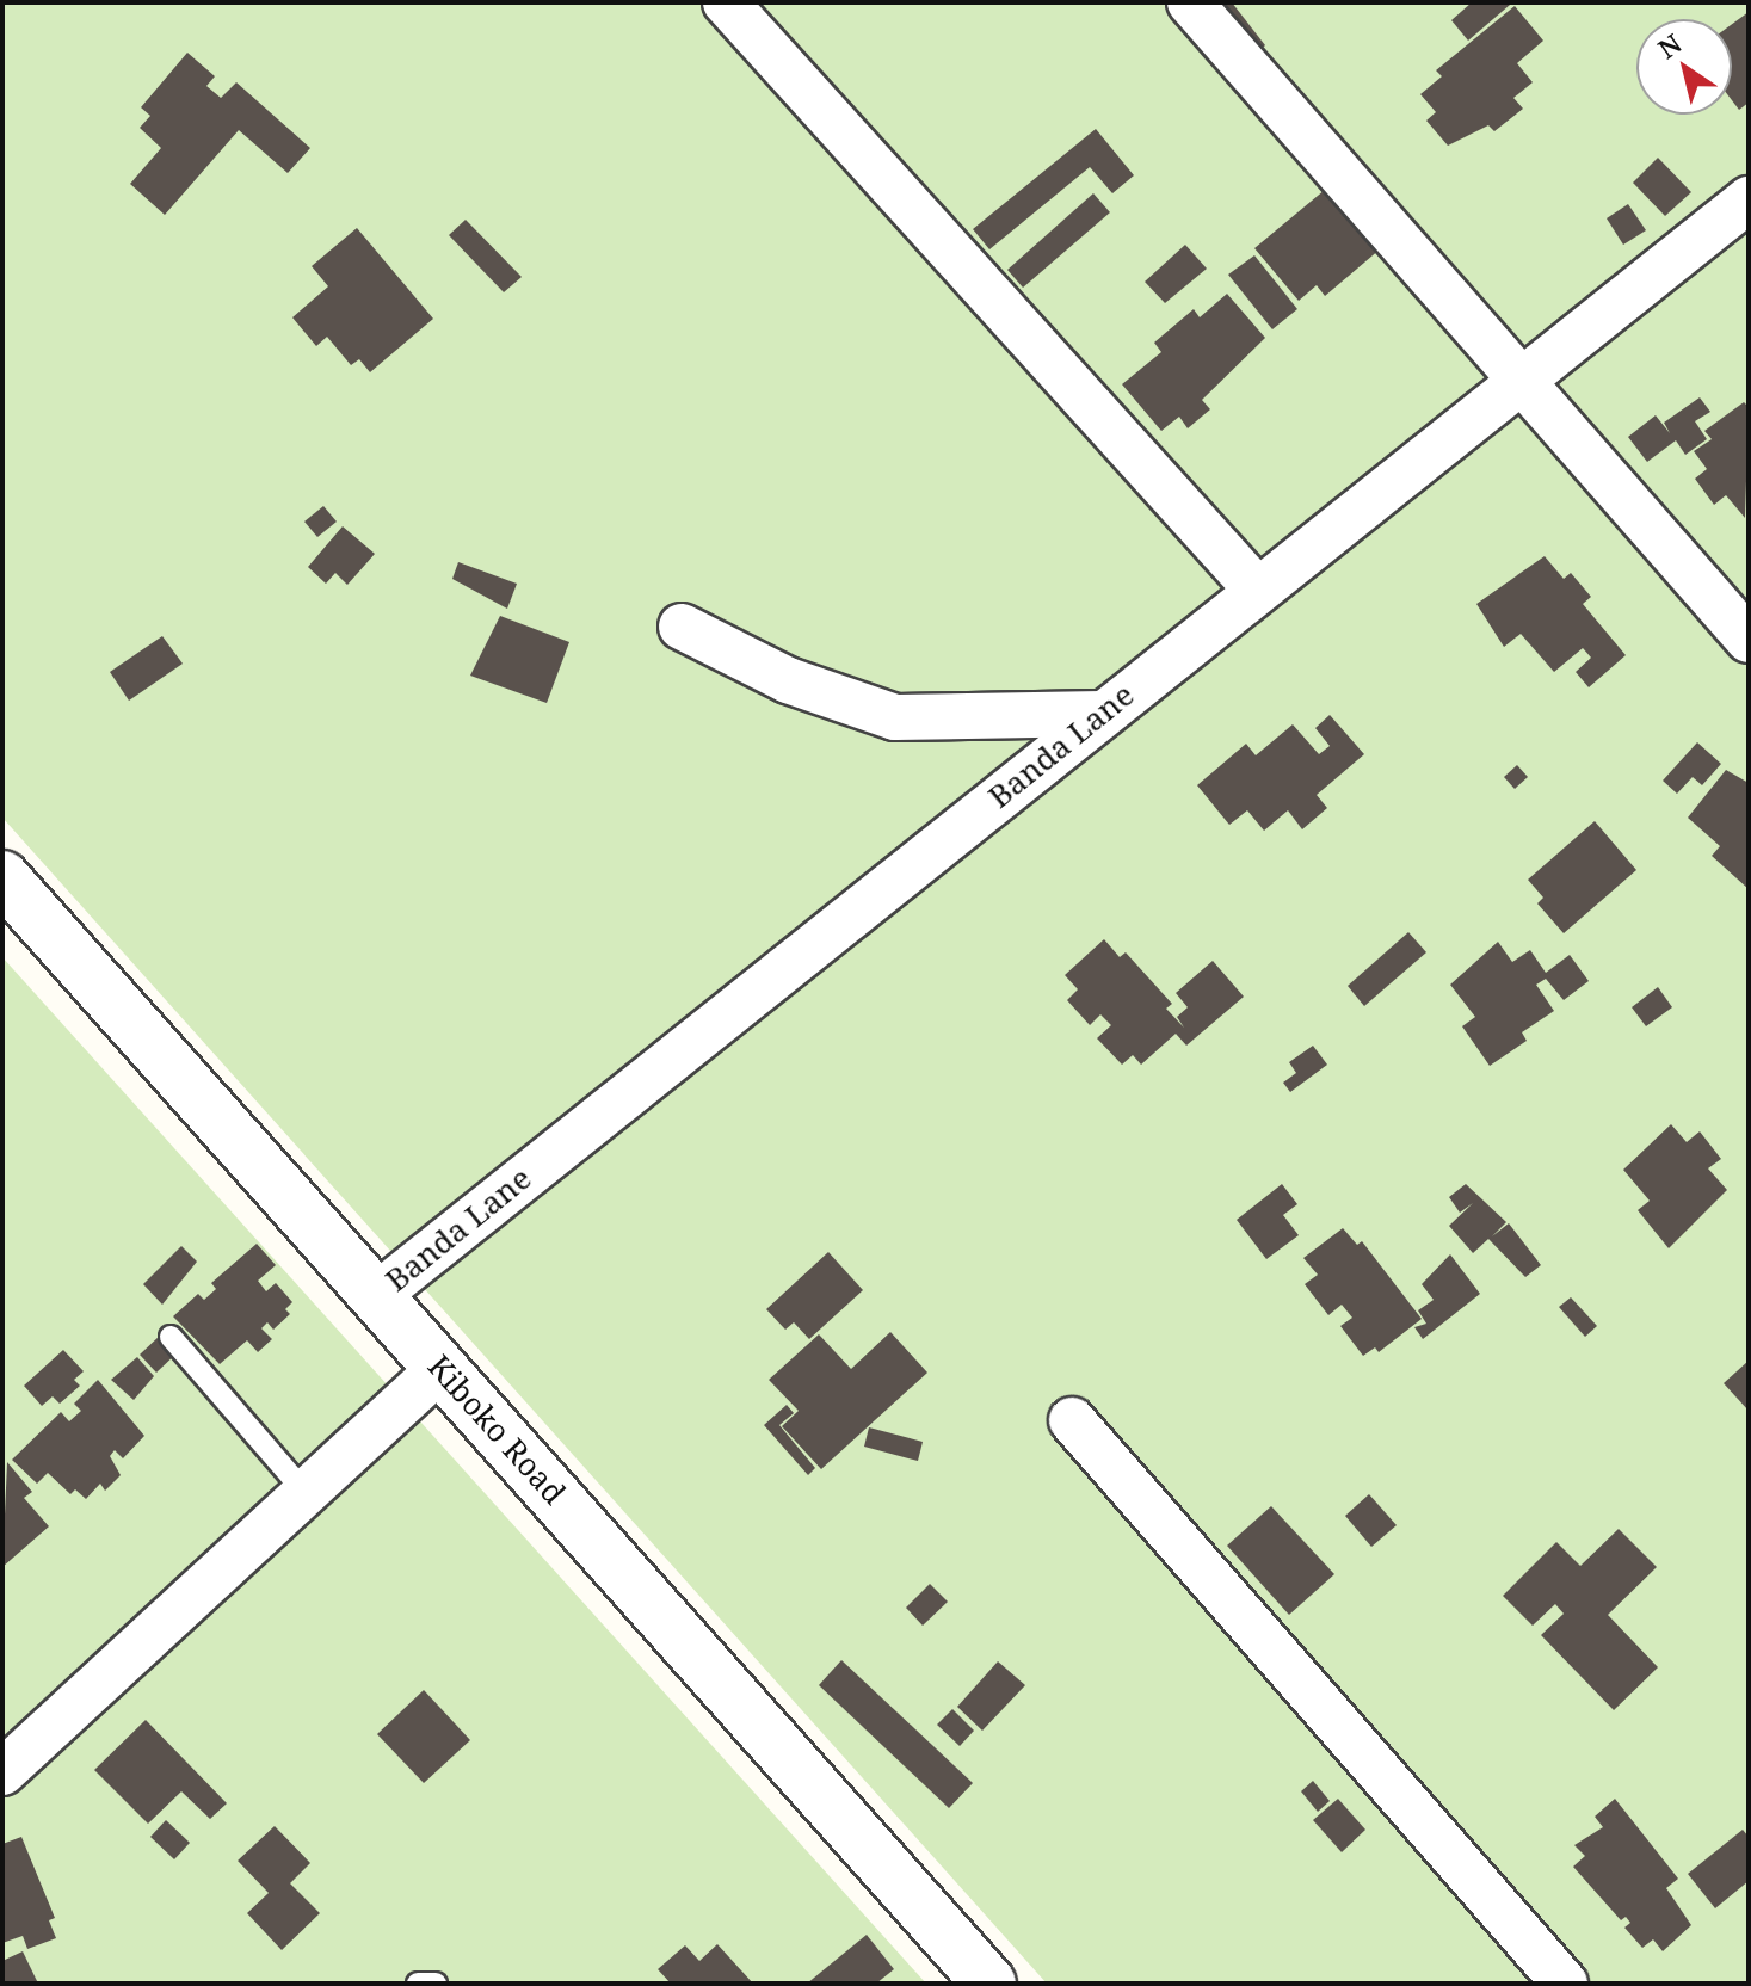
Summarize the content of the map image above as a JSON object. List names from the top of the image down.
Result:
{
  "streets": {
    "street": ["Banda Lane", "Kiboko Road"]
  },
  "crossings": [
    ["Banda Lane", "Kiboko Road"]
  ],
  "north": "top left"
}
